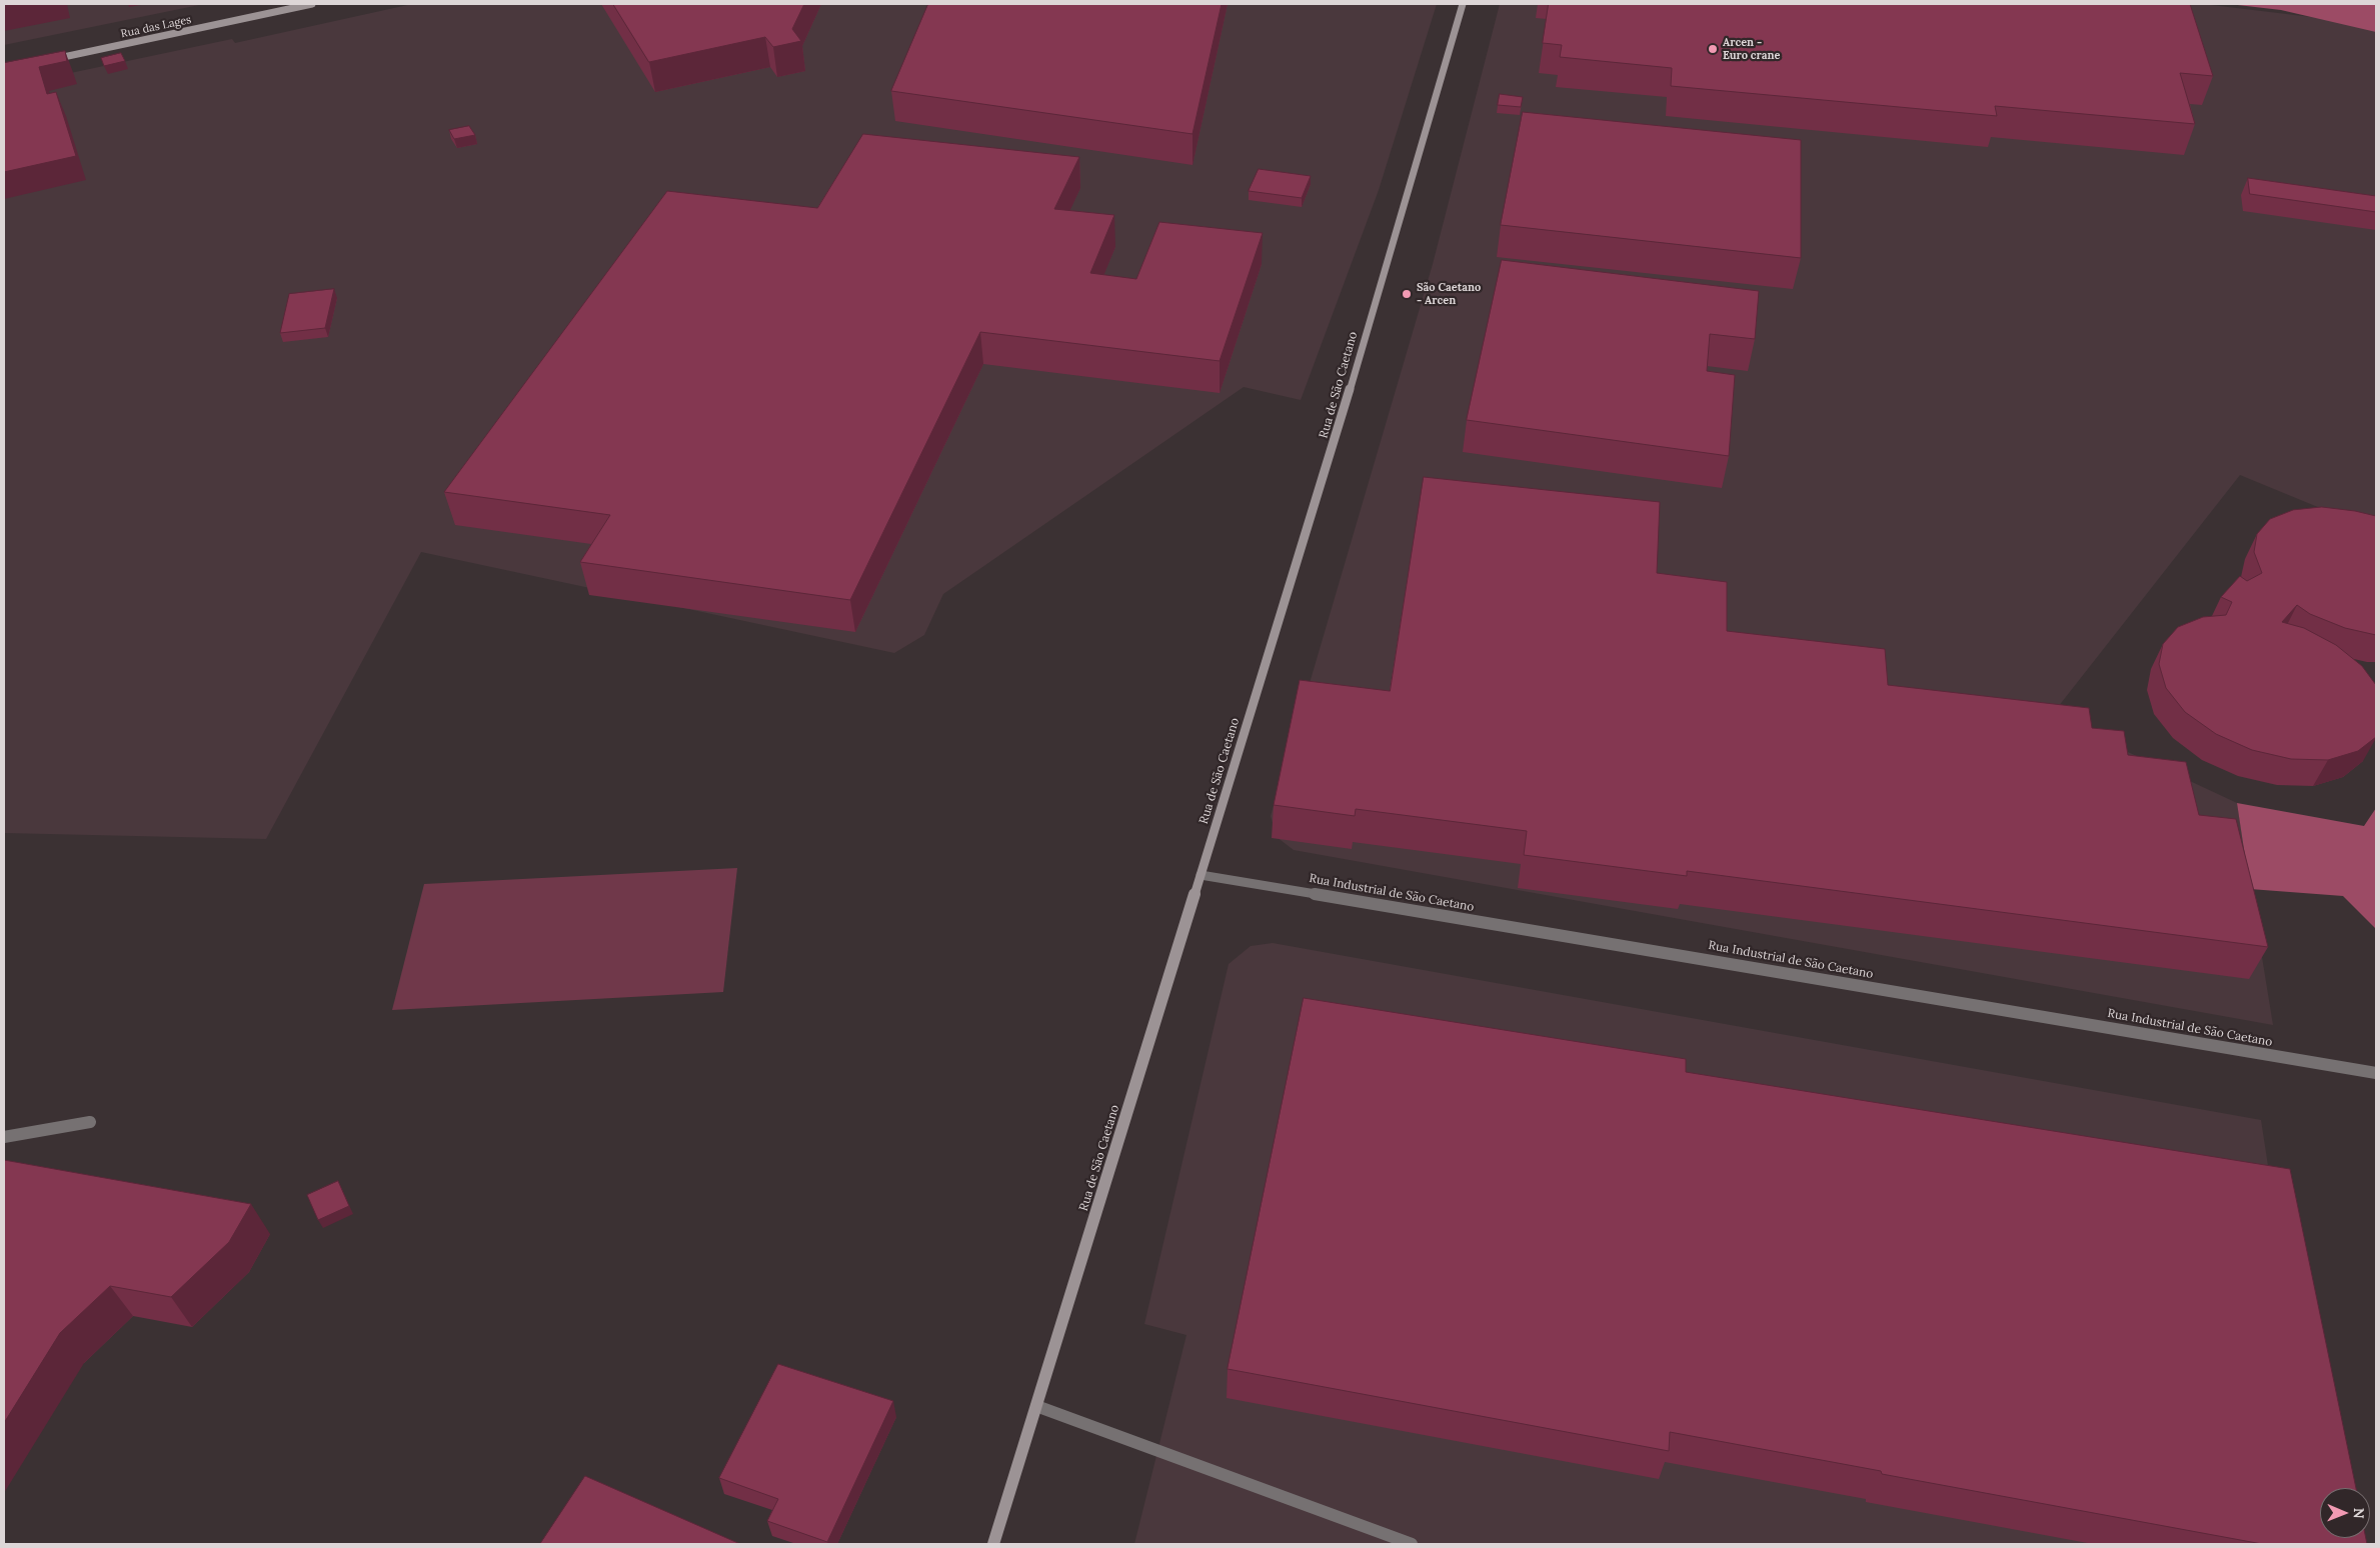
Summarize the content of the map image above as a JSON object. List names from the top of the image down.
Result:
{
  "streets": {
    "main road": ["Rua das Lages", "Rua de São Caetano"],
    "street": ["Rua Industrial de São Caetano"]
  },
  "crossings": [
    ["Rua de São Caetano", "Rua Industrial de São Caetano"]
  ],
  "places": ["Arcen - Euro crane", "São Caetano - Arcen"],
  "north": "right"
}
